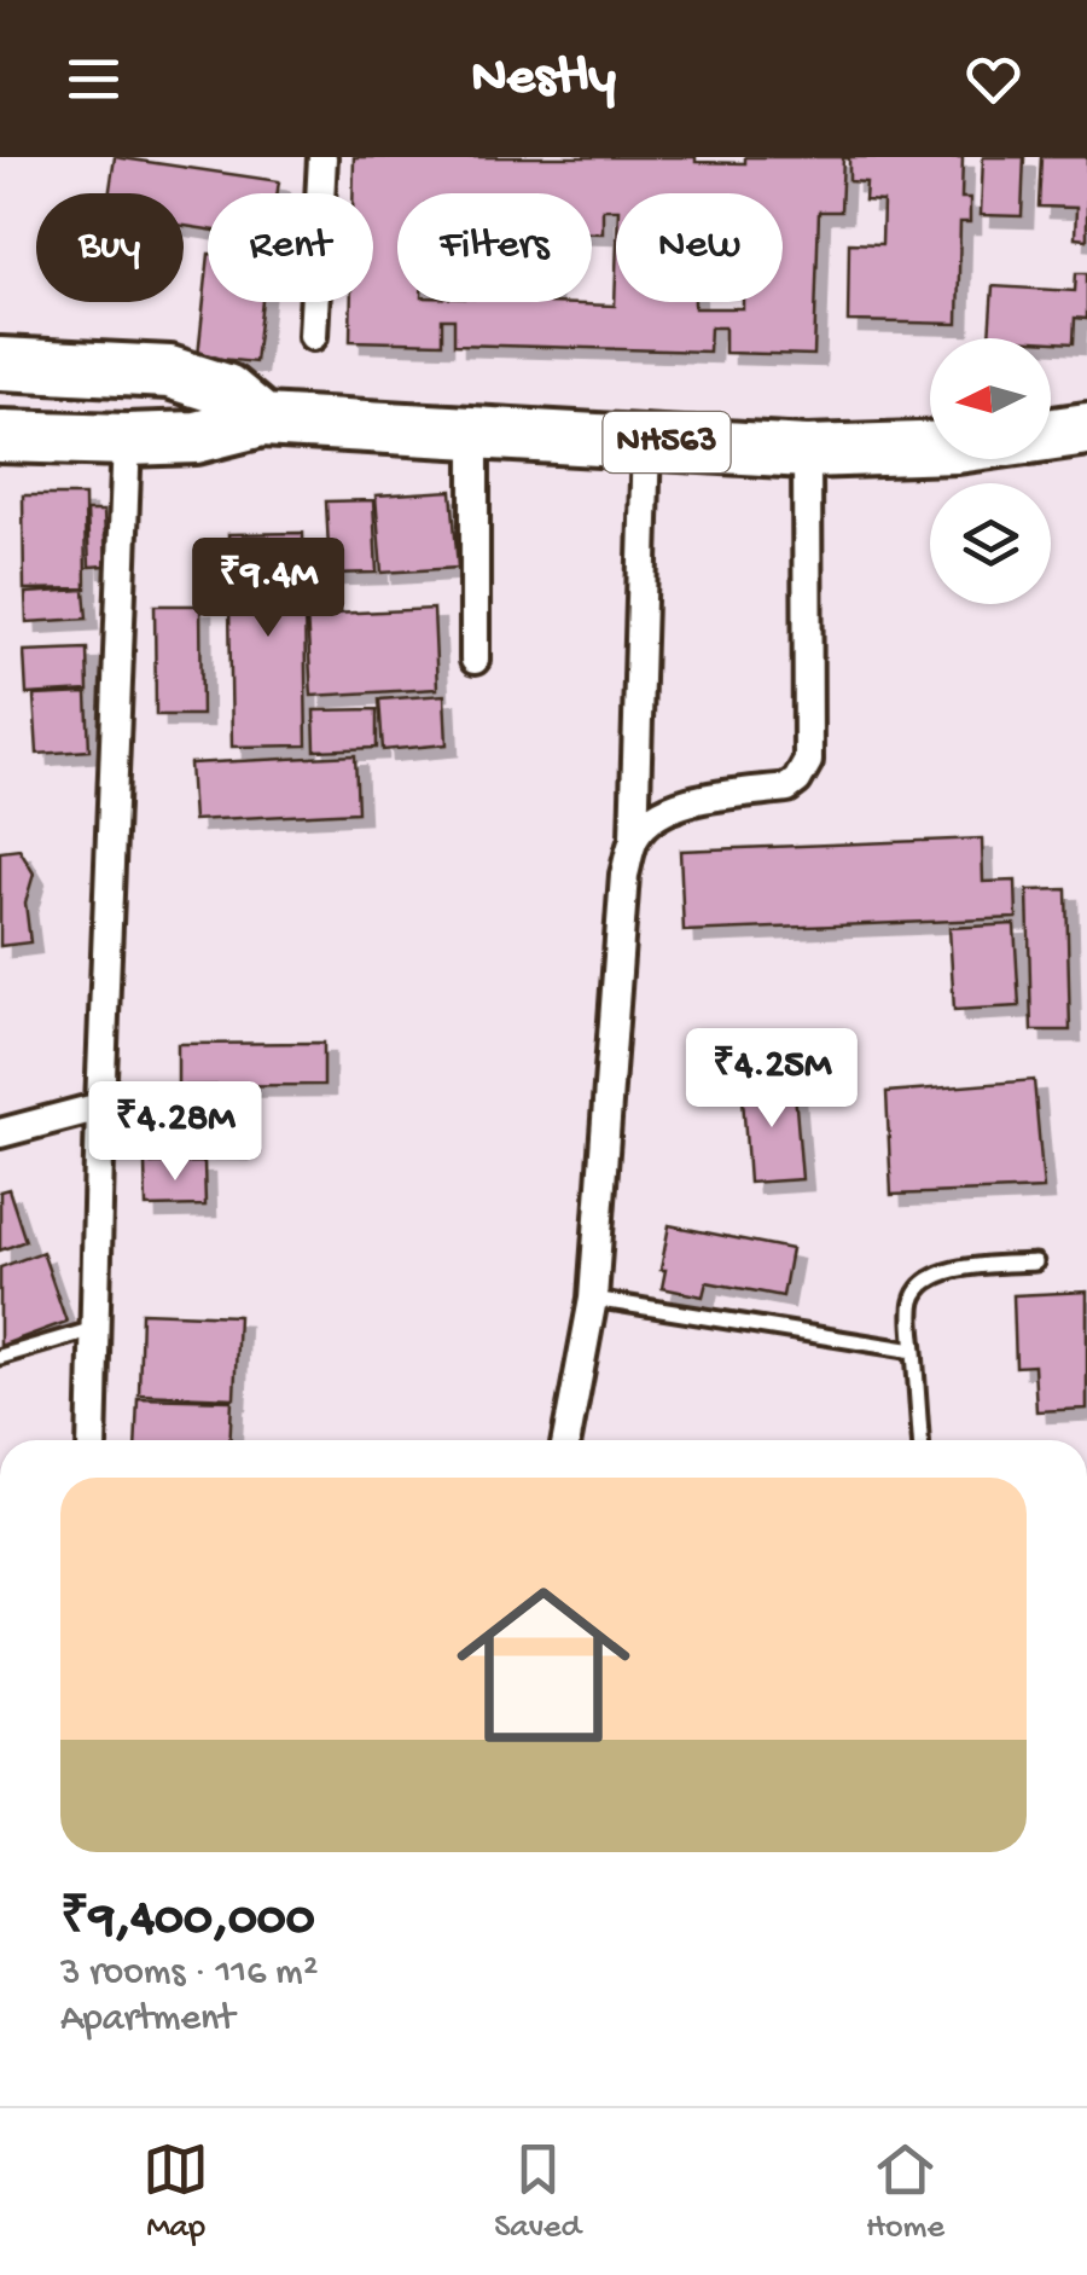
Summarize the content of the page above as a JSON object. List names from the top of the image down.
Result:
{
  "streets": {
    "highway": ["NH563"]
  },
  "north": "left",
  "page": {
    "header": "Nestly",
    "chip": [
      "Buy",
      "Rent",
      "Filters",
      "New"
    ],
    "price": ["₹9.4M", "₹4.25M", "₹4.28M"],
    "list": [
      {
        "name": "₹9,400,000",
        "note": "3 rooms · 116 m² · Apartment"
      }
    ],
    "tabs": ["Map", "Saved", "Home"]
  }
}
